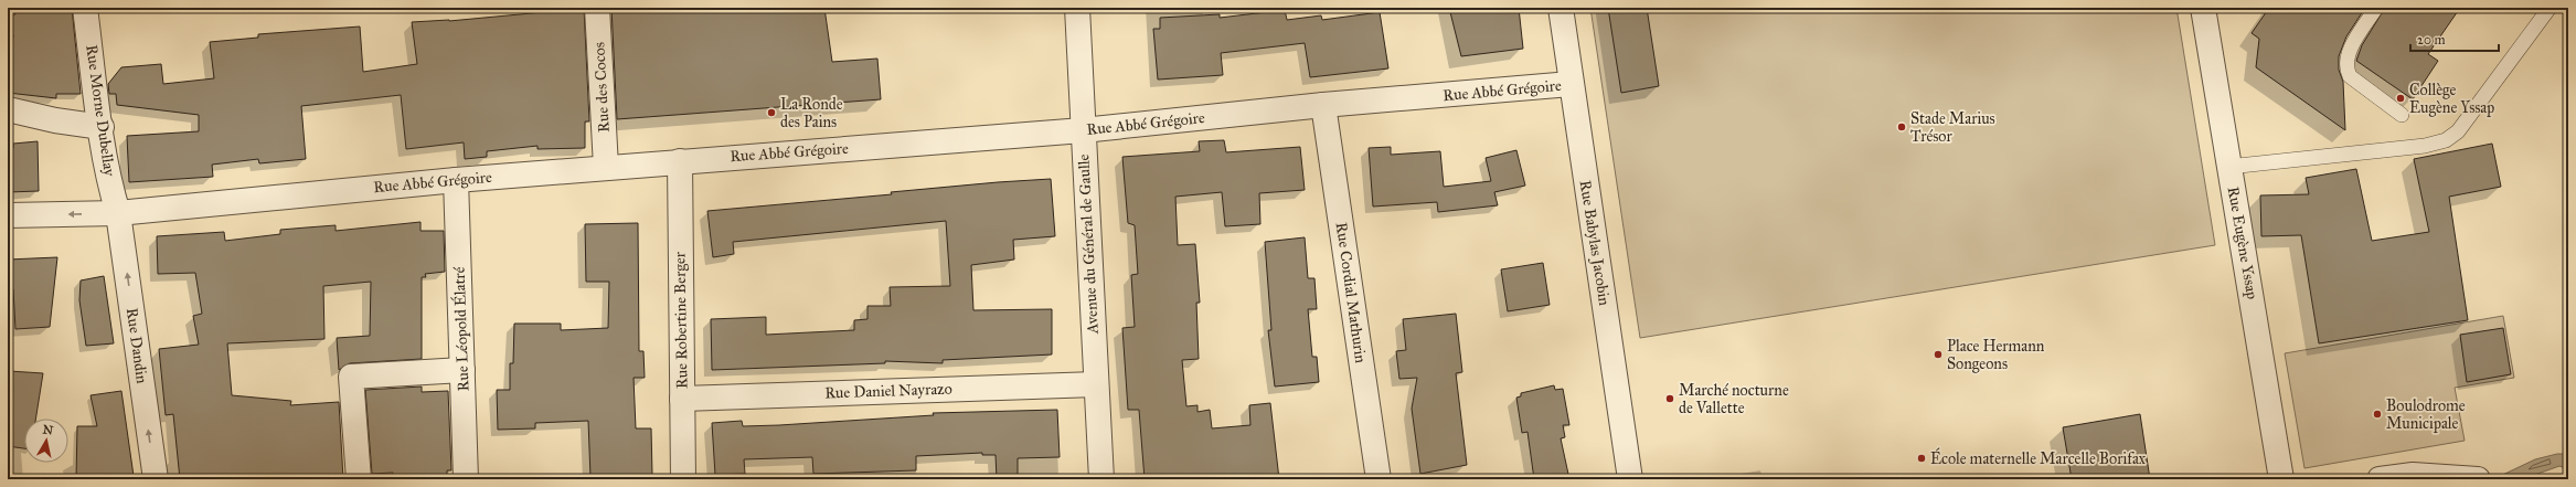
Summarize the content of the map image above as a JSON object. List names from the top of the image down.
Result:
{
  "streets": {
    "street": [
      "Rue des Cocos",
      "Rue Abbé Grégoire",
      "Rue Morne Dubellay",
      "Rue Babylas Jacobin",
      "Rue Eugène Yssap",
      "Avenue du Général de Gaulle",
      "Rue Cordial Mathurin",
      "Rue Robertine Berger",
      "Rue Léopold Élatré",
      "Rue Dandin",
      "Rue Daniel Nayrazo"
    ]
  },
  "crossings": [
    ["Rue des Cocos", "Rue Abbé Grégoire"],
    ["Rue Abbé Grégoire", "Rue Morne Dubellay"],
    ["Rue Abbé Grégoire", "Rue Babylas Jacobin"],
    ["Rue Abbé Grégoire", "Avenue du Général de Gaulle"],
    ["Rue Abbé Grégoire", "Rue Cordial Mathurin"],
    ["Rue Abbé Grégoire", "Rue Robertine Berger"],
    ["Rue Abbé Grégoire", "Rue Léopold Élatré"],
    ["Rue Abbé Grégoire", "Rue Dandin"],
    ["Rue Morne Dubellay", "Rue Dandin"],
    ["Avenue du Général de Gaulle", "Rue Daniel Nayrazo"],
    ["Rue Robertine Berger", "Rue Daniel Nayrazo"]
  ],
  "one_way": ["Rue Dandin"],
  "places": [
    "Collège Eugène Yssap",
    "La Ronde des Pains",
    "Stade Marius Trésor",
    "Place Hermann Songeons",
    "Marché nocturne de Vallette",
    "Boulodrome Municipale",
    "École maternelle Marcelle Borifax"
  ],
  "scale_bar": "20 m",
  "north": "top"
}
